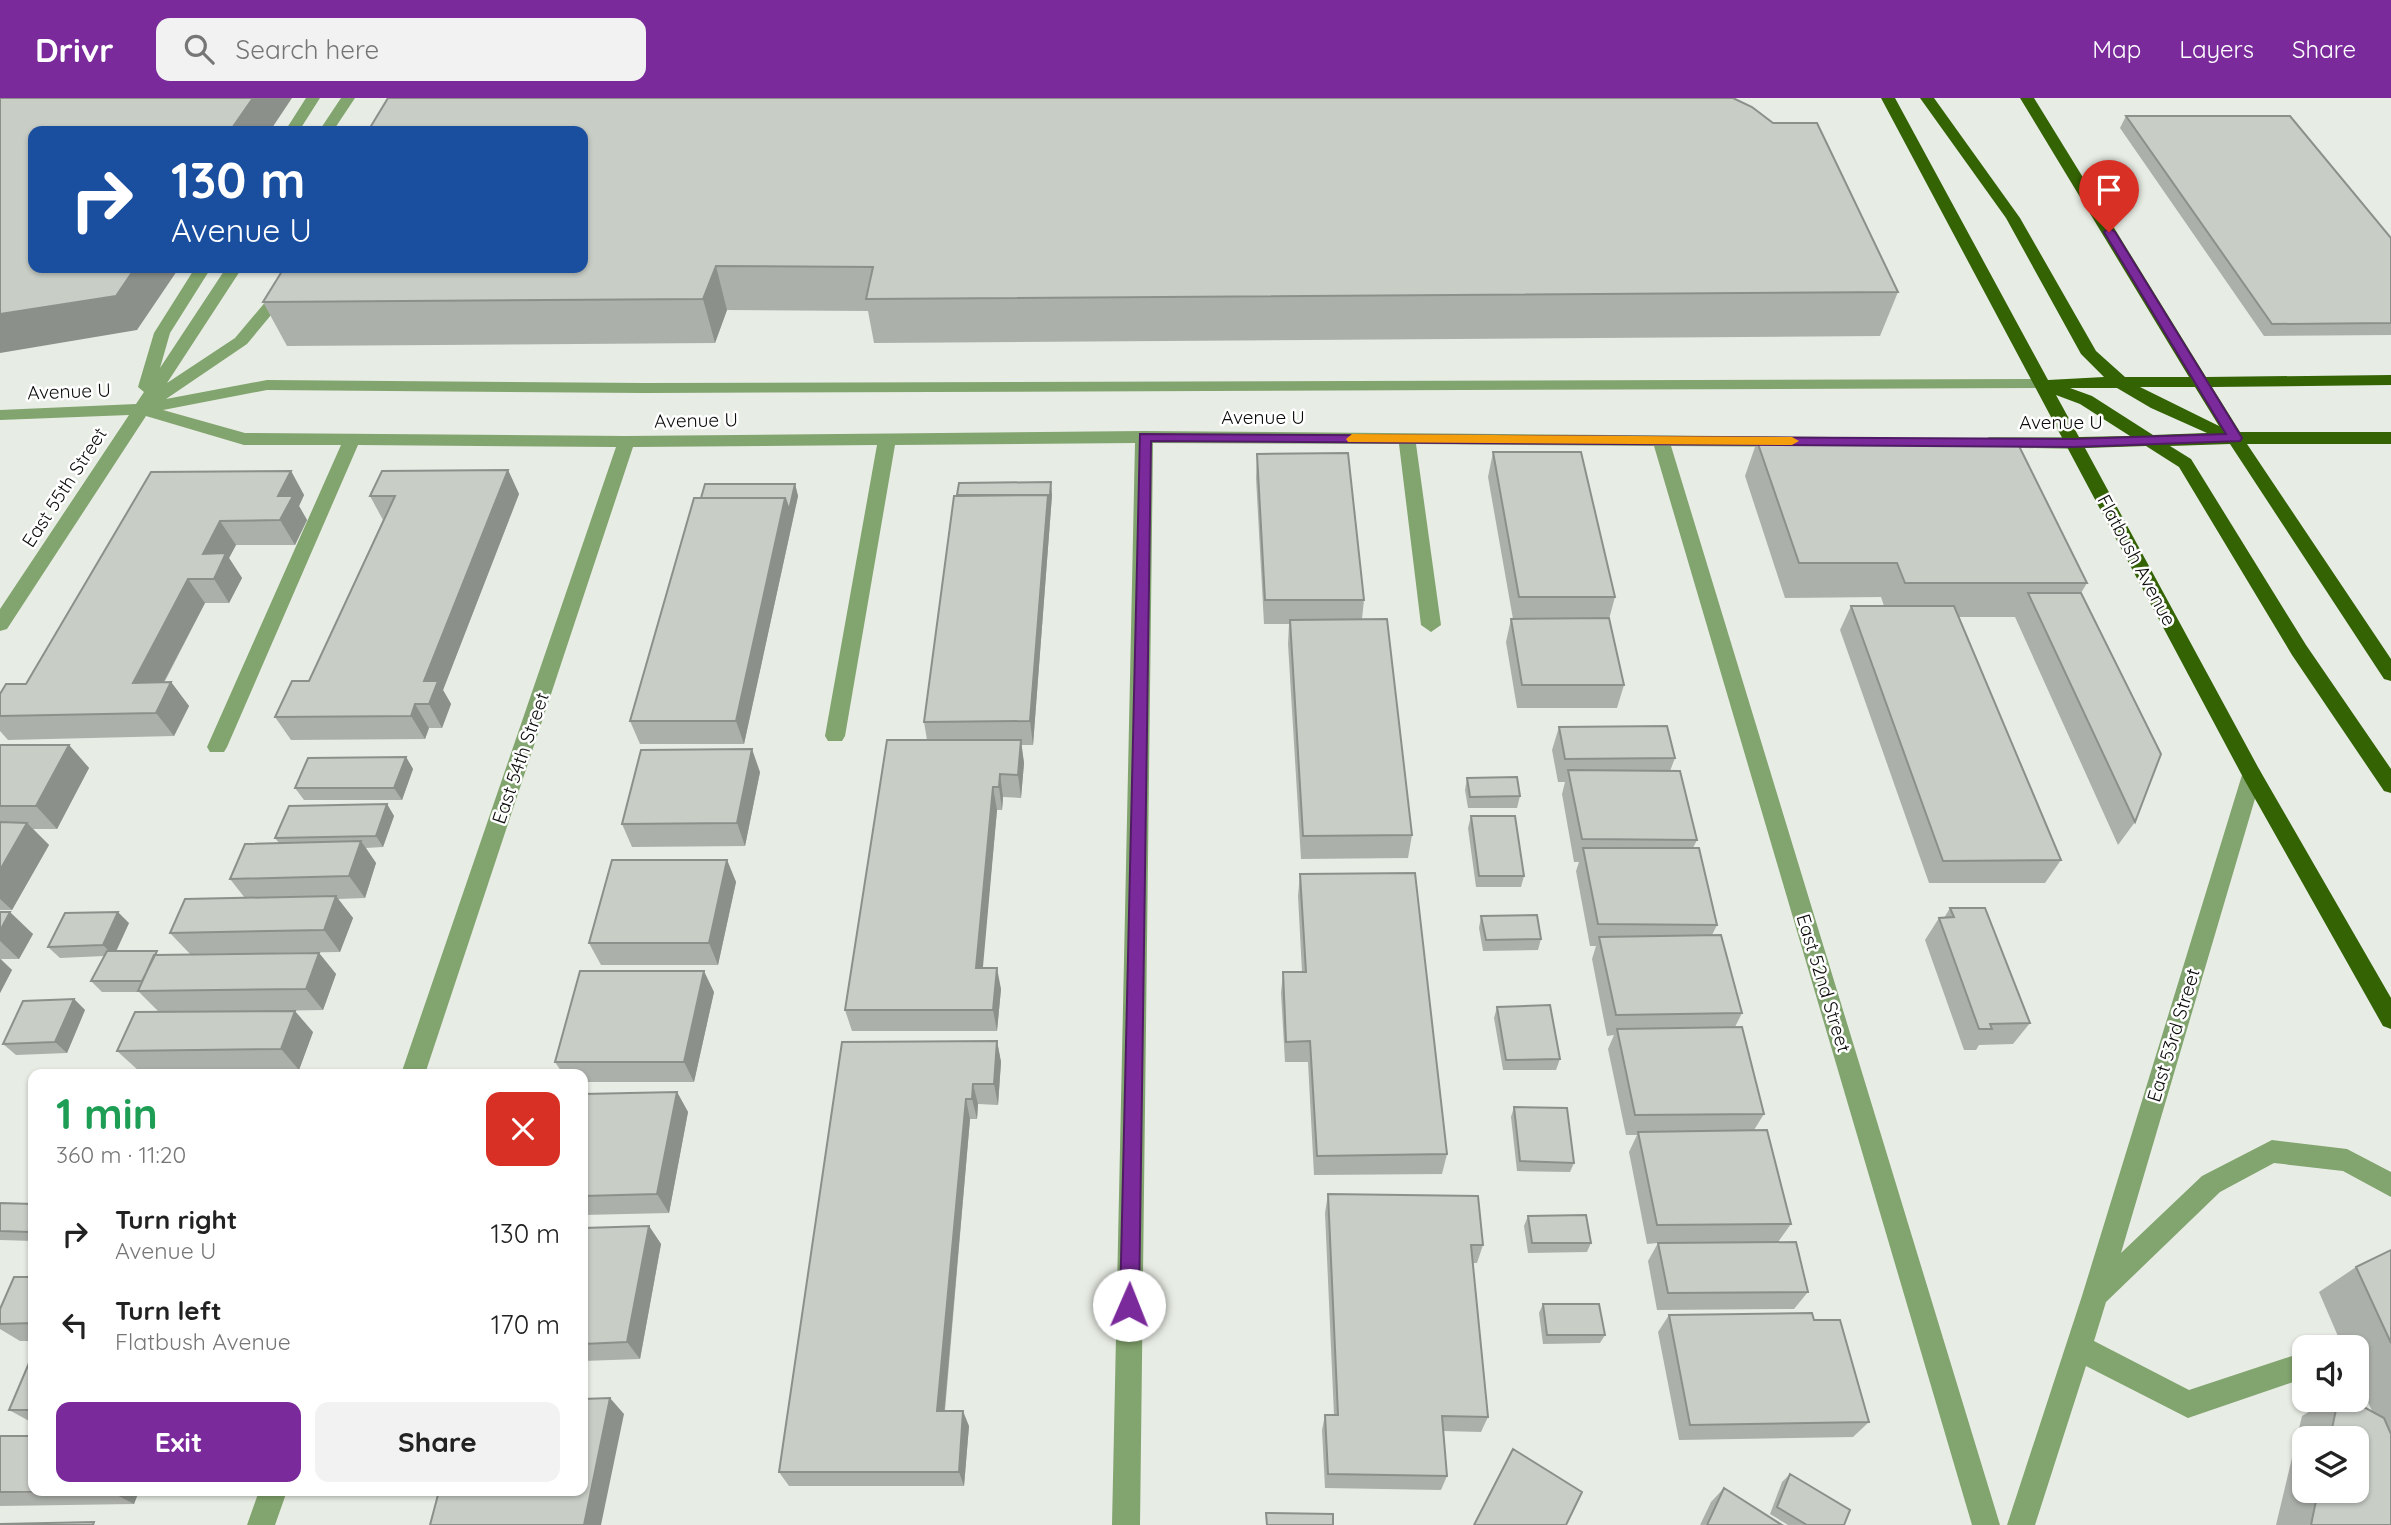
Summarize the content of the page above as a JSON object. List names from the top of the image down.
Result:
{
  "streets": {
    "main road": ["Avenue U", "Flatbush Avenue"],
    "street": [
      "East 55th Street",
      "East 54th Street",
      "East 52nd Street",
      "East 53rd Street"
    ]
  },
  "crossings": [
    ["Avenue U", "East 55th Street"],
    ["Avenue U", "Flatbush Avenue"],
    ["Avenue U", "East 54th Street"],
    ["Avenue U", "East 52nd Street"],
    ["Flatbush Avenue", "East 53rd Street"]
  ],
  "page": {
    "header": "Drivr",
    "search": "Search here",
    "nav": ["Map", "Layers", "Share"],
    "turn": ["130 m", "Avenue U"],
    "heading": ["1 min", "360 m · 11:20"],
    "list": [
      {
        "name": "Turn right",
        "note": "Avenue U",
        "value": "130 m"
      },
      {
        "name": "Turn left",
        "note": "Flatbush Avenue",
        "value": "170 m"
      }
    ],
    "buttons": ["Exit", "Share"]
  }
}
